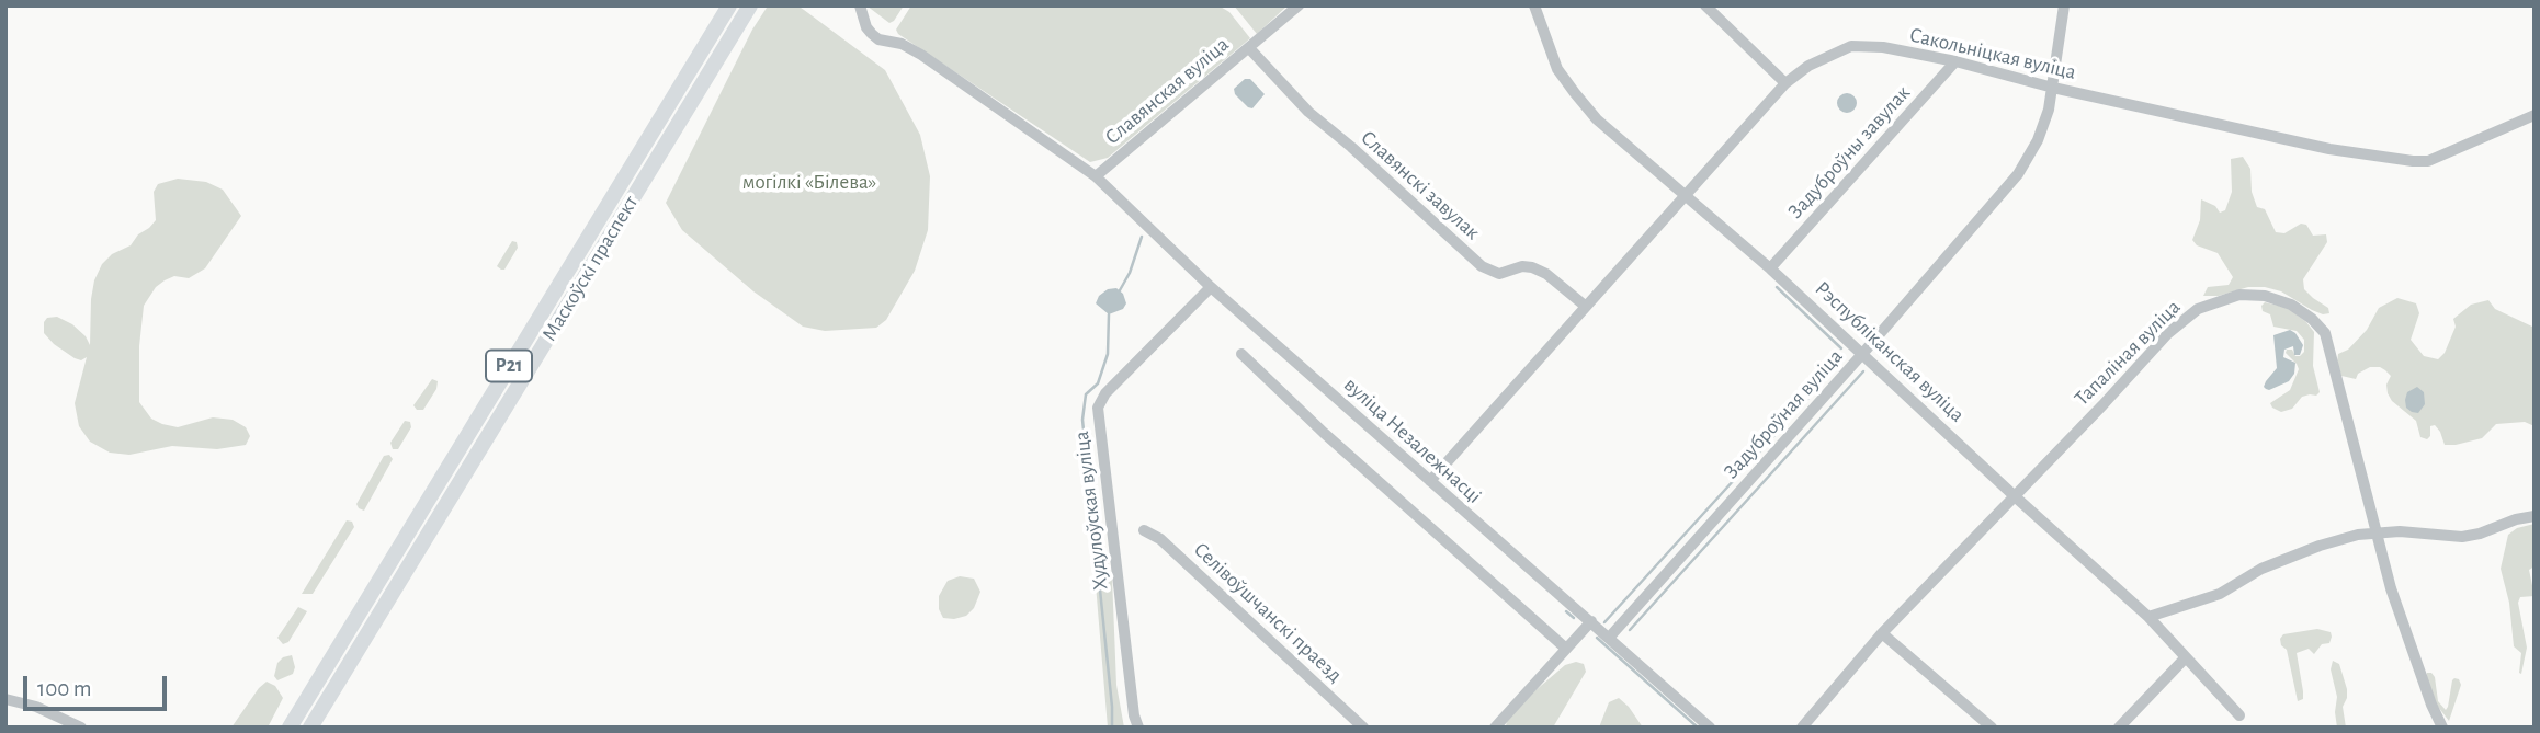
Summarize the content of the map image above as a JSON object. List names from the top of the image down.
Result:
{
  "streets": {
    "main road": ["Маскоўскі праспект", "Р21"],
    "street": [
      "Сакольніцкая вуліца",
      "Славянская вуліца",
      "Задуброўны завулак",
      "Славянскі завулак",
      "Рэспубліканская вуліца",
      "Тапаліная вуліца",
      "Задуброўная вуліца",
      "вуліца Незалежнасці",
      "Худулоўская вуліца",
      "Селівоўшчанскі праезд"
    ]
  },
  "crossings": [
    ["Сакольніцкая вуліца", "Задуброўны завулак"],
    ["Сакольніцкая вуліца", "Славянскі завулак"],
    ["Сакольніцкая вуліца", "Рэспубліканская вуліца"],
    ["Сакольніцкая вуліца", "Задуброўная вуліца"],
    ["Сакольніцкая вуліца", "вуліца Незалежнасці"],
    ["Славянская вуліца", "Славянскі завулак"],
    ["Славянская вуліца", "вуліца Незалежнасці"],
    ["Задуброўны завулак", "Рэспубліканская вуліца"],
    ["Рэспубліканская вуліца", "Тапаліная вуліца"],
    ["Рэспубліканская вуліца", "Задуброўная вуліца"],
    ["Задуброўная вуліца", "вуліца Незалежнасці"],
    ["вуліца Незалежнасці", "Худулоўская вуліца"]
  ],
  "parks": ["могілкі «Білева»"],
  "scale_bar": "100 m"
}
